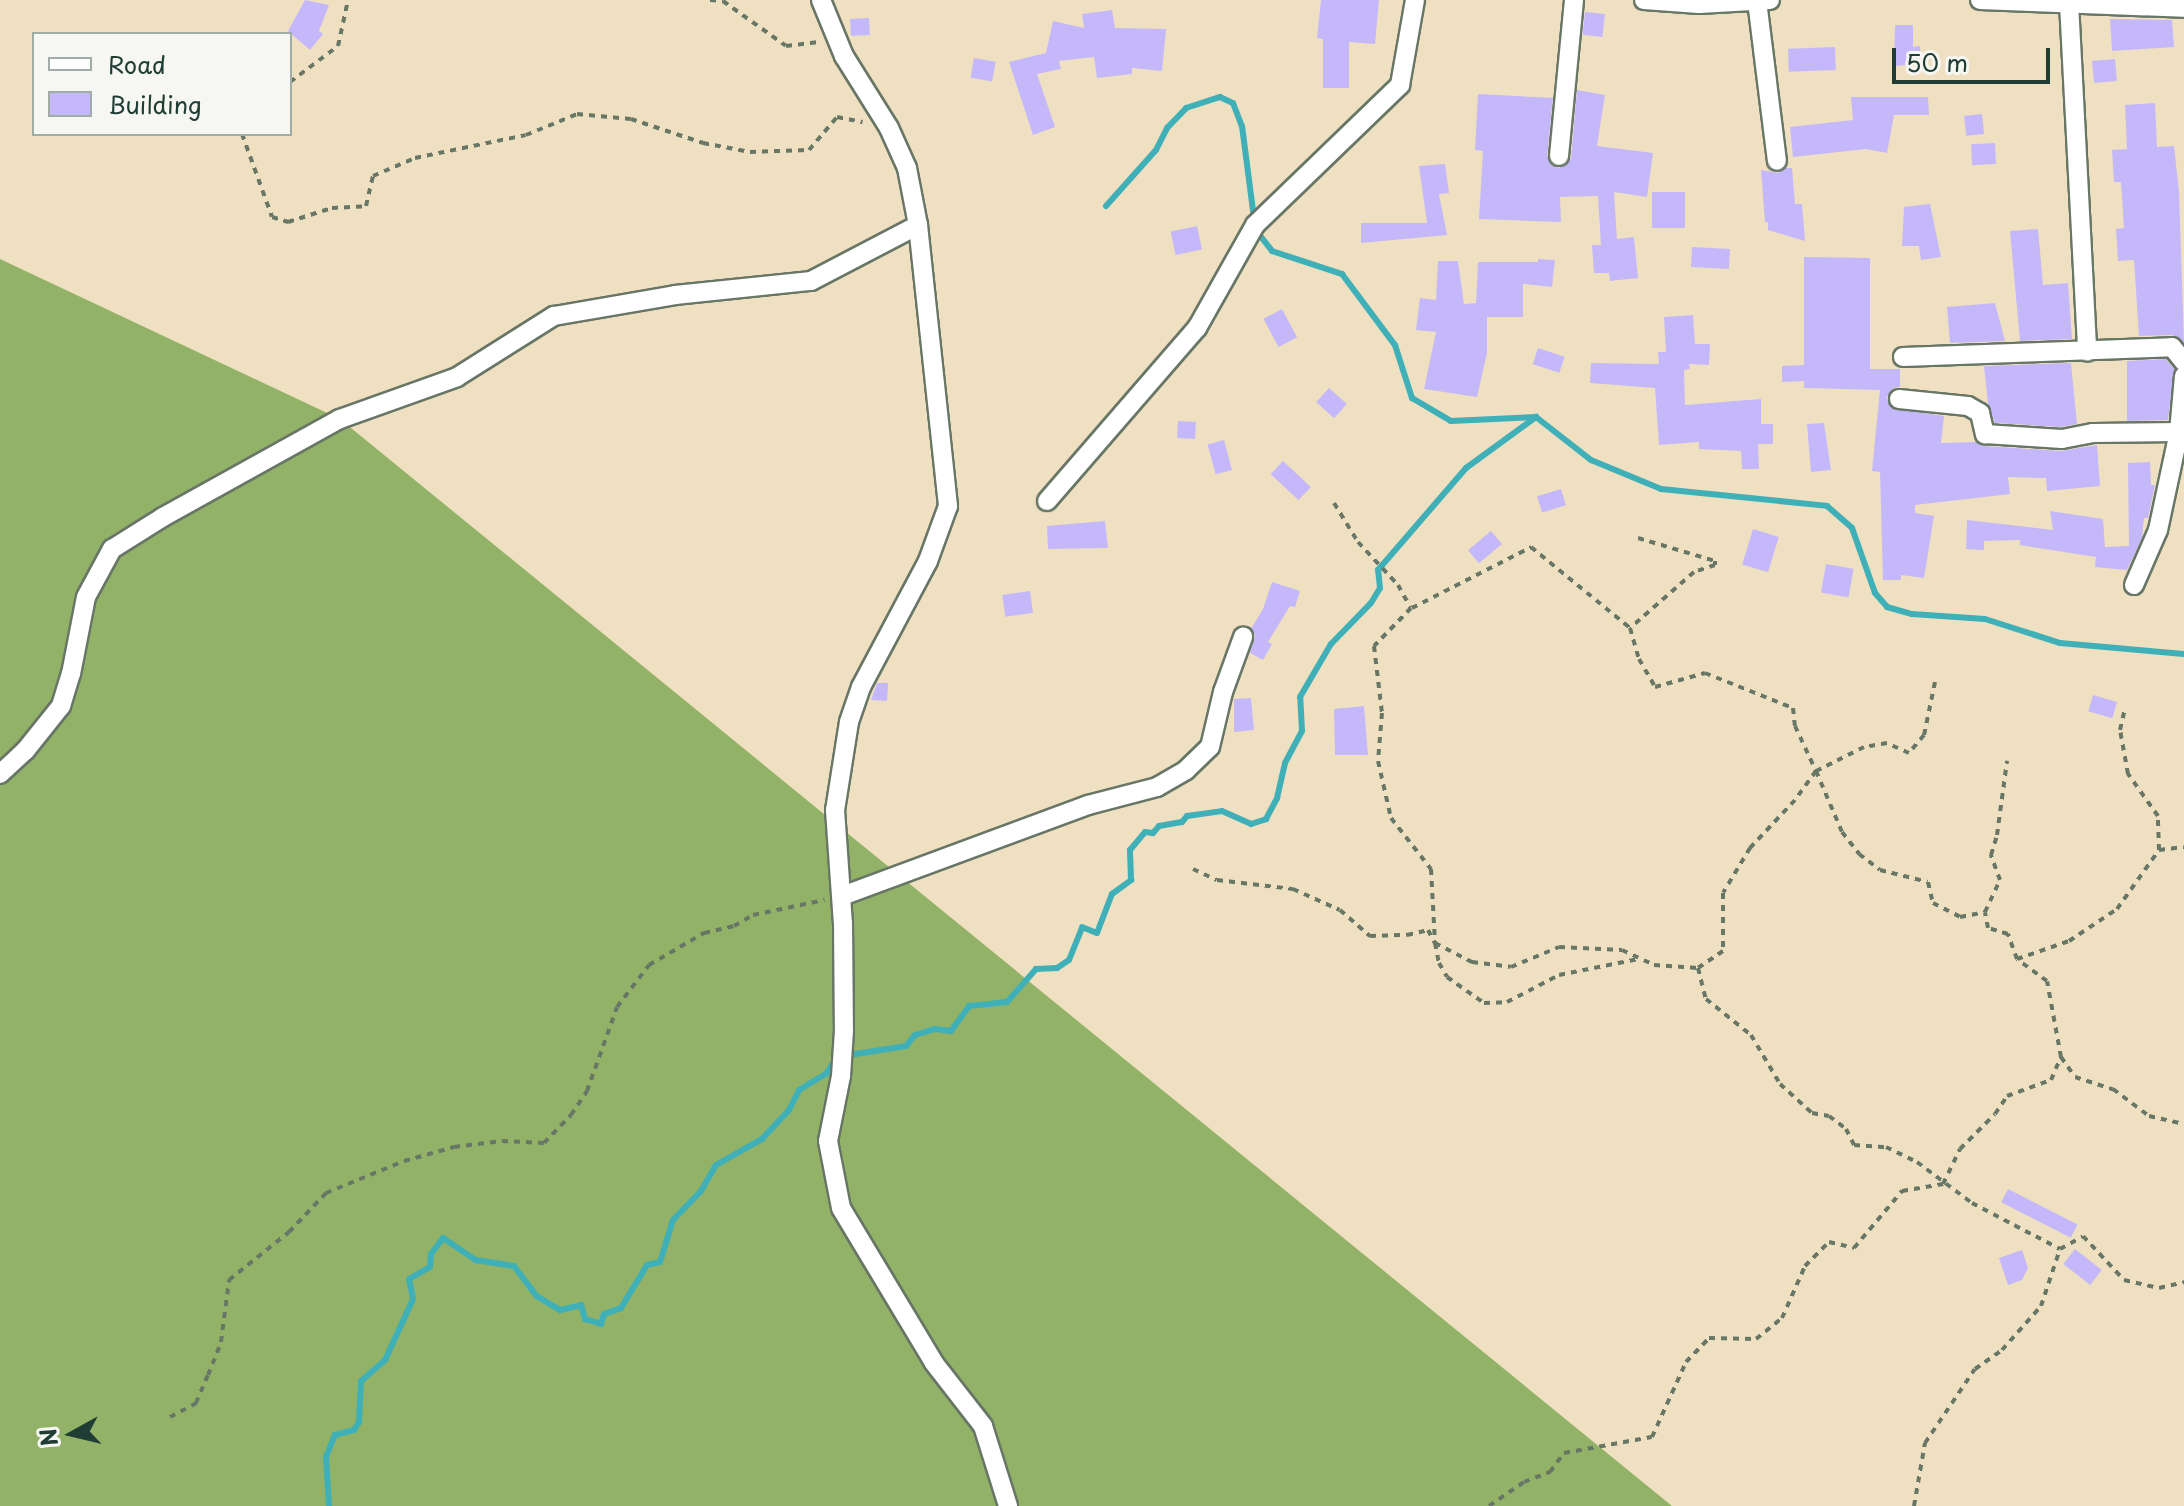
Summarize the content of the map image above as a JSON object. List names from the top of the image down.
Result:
{
  "legend": ["Road", "Building"],
  "scale_bar": "50 m",
  "north": "left"
}
